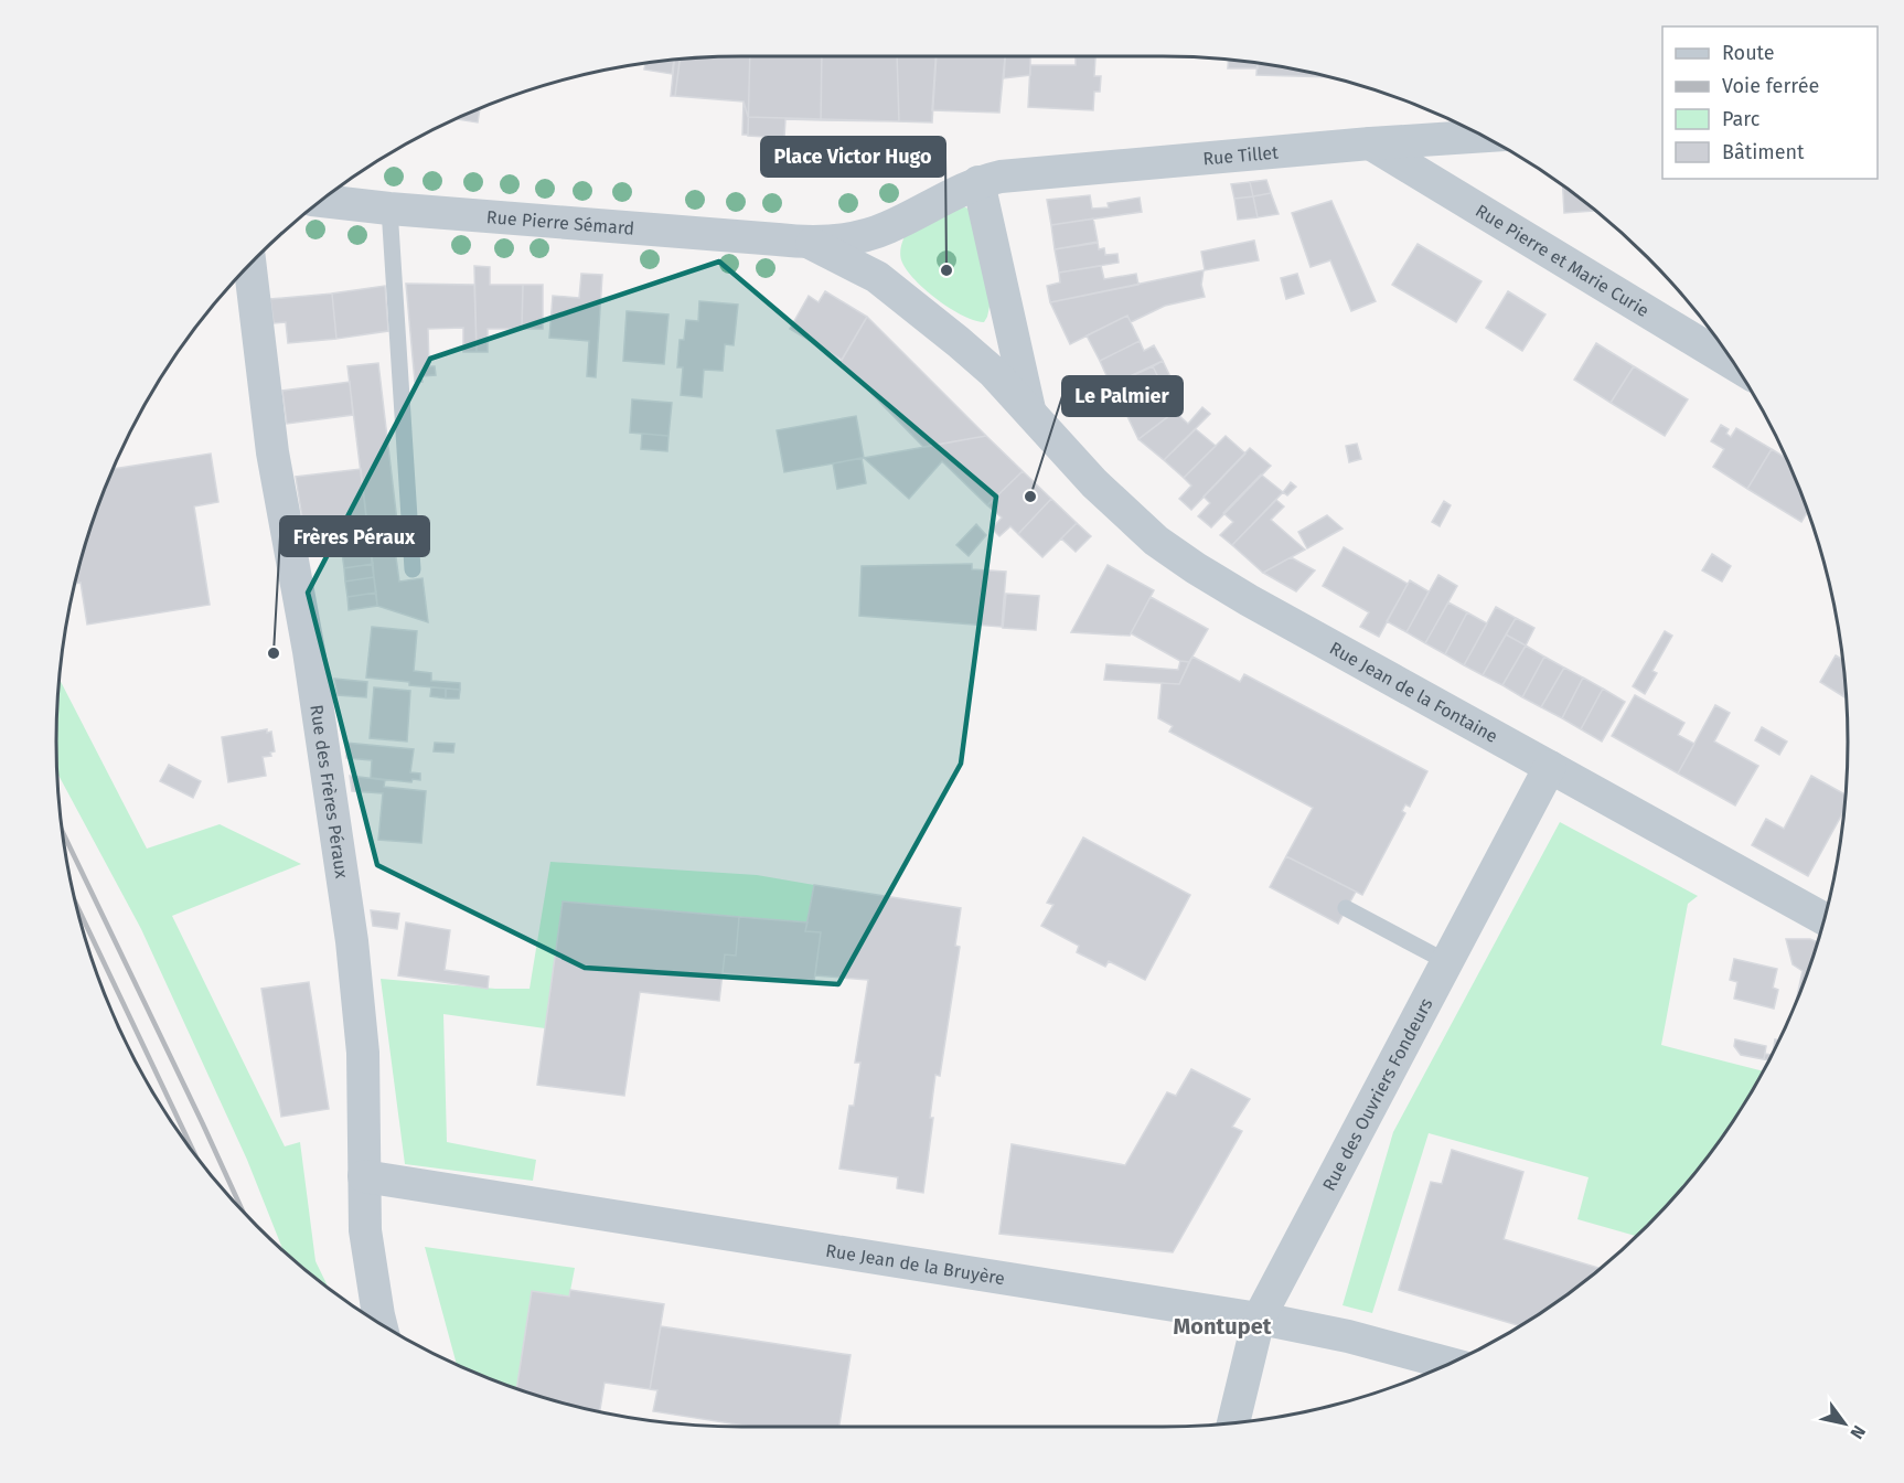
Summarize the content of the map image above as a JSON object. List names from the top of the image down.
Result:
{
  "streets": {
    "street": [
      "Rue Tillet",
      "Rue Pierre Sémard",
      "Rue Pierre et Marie Curie",
      "Rue Jean de la Fontaine",
      "Rue des Frères Péraux",
      "Rue des Ouvriers Fondeurs",
      "Rue Jean de la Bruyère"
    ]
  },
  "crossings": [
    ["Rue Tillet", "Rue Pierre Sémard"],
    ["Rue Tillet", "Rue Pierre et Marie Curie"],
    ["Rue Tillet", "Rue Jean de la Fontaine"],
    ["Rue Pierre Sémard", "Rue Jean de la Fontaine"],
    ["Rue Jean de la Fontaine", "Rue des Ouvriers Fondeurs"],
    ["Rue des Frères Péraux", "Rue Jean de la Bruyère"],
    ["Rue des Ouvriers Fondeurs", "Rue Jean de la Bruyère"]
  ],
  "districts": ["Montupet"],
  "places": ["Place Victor Hugo", "Le Palmier", "Frères Péraux"],
  "legend": [
    "Route",
    "Voie ferrée",
    "Parc",
    "Bâtiment"
  ],
  "north": "bottom right"
}
